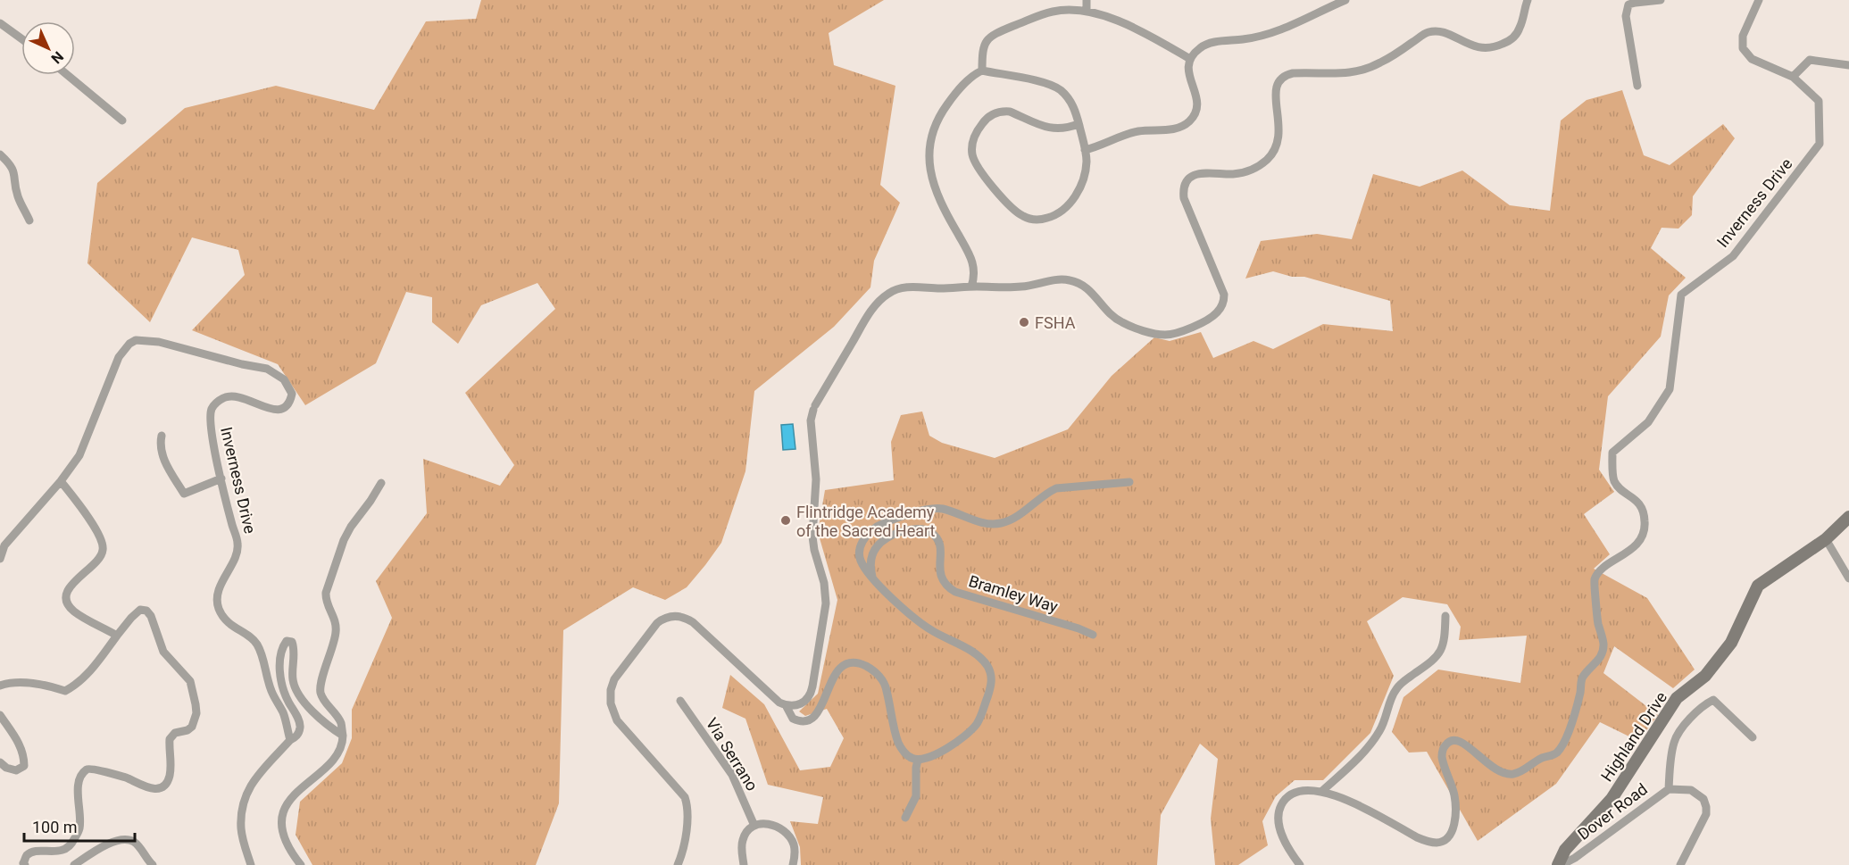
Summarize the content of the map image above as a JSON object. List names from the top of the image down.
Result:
{
  "streets": {
    "street": [
      "Inverness Drive",
      "Bramley Way",
      "Highland Drive",
      "Via Serrano",
      "Dover Road"
    ]
  },
  "places": ["FSHA", "Flintridge Academy of the Sacred Heart"],
  "scale_bar": "100 m",
  "north": "bottom right"
}
